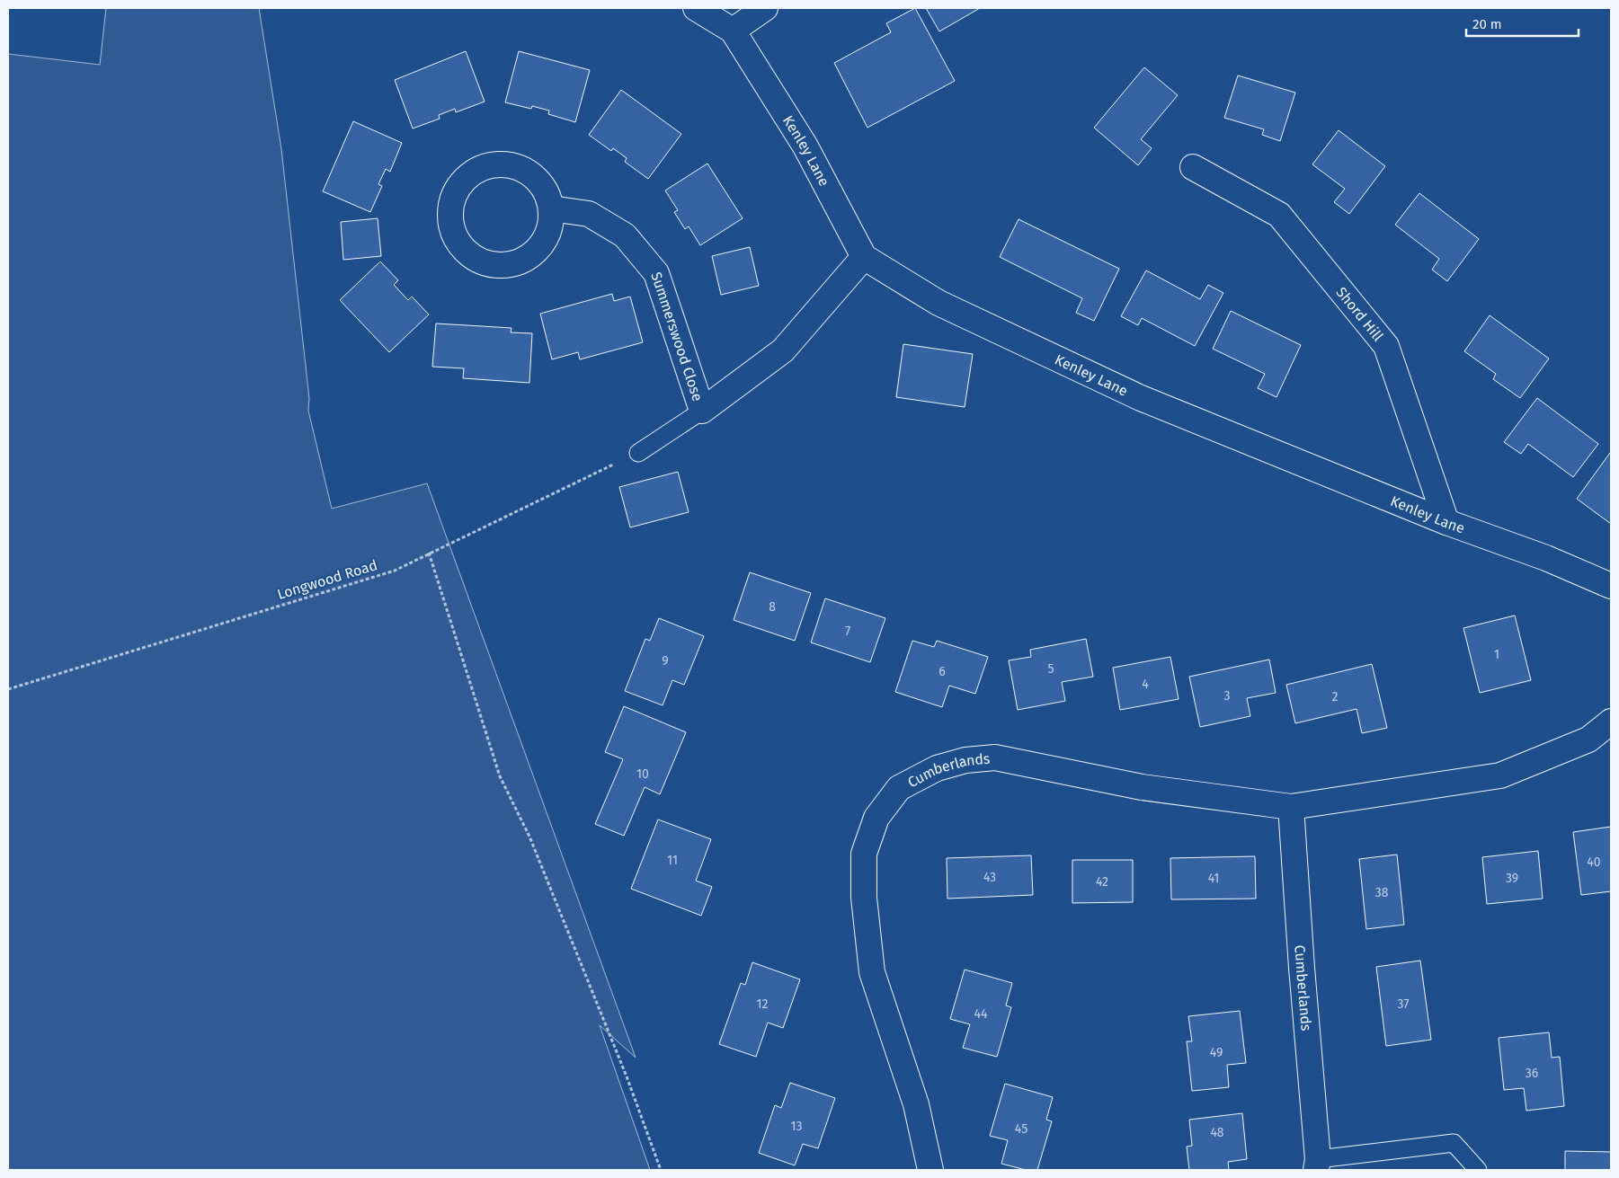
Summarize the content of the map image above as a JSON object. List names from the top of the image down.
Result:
{
  "streets": {
    "street": [
      "Kenley Lane",
      "Shord Hill",
      "Summerswood Close",
      "Cumberlands"
    ],
    "path": ["Longwood Road"]
  },
  "crossings": [
    ["Kenley Lane", "Shord Hill"],
    ["Kenley Lane", "Summerswood Close"]
  ],
  "house_numbers": [
    "8",
    "7",
    "1",
    "9",
    "5",
    "6",
    "4",
    "3",
    "2",
    "10",
    "11",
    "40",
    "43",
    "41",
    "39",
    "42",
    "38",
    "12",
    "37",
    "44",
    "49",
    "36",
    "13",
    "45",
    "48"
  ],
  "scale_bar": "20 m"
}
